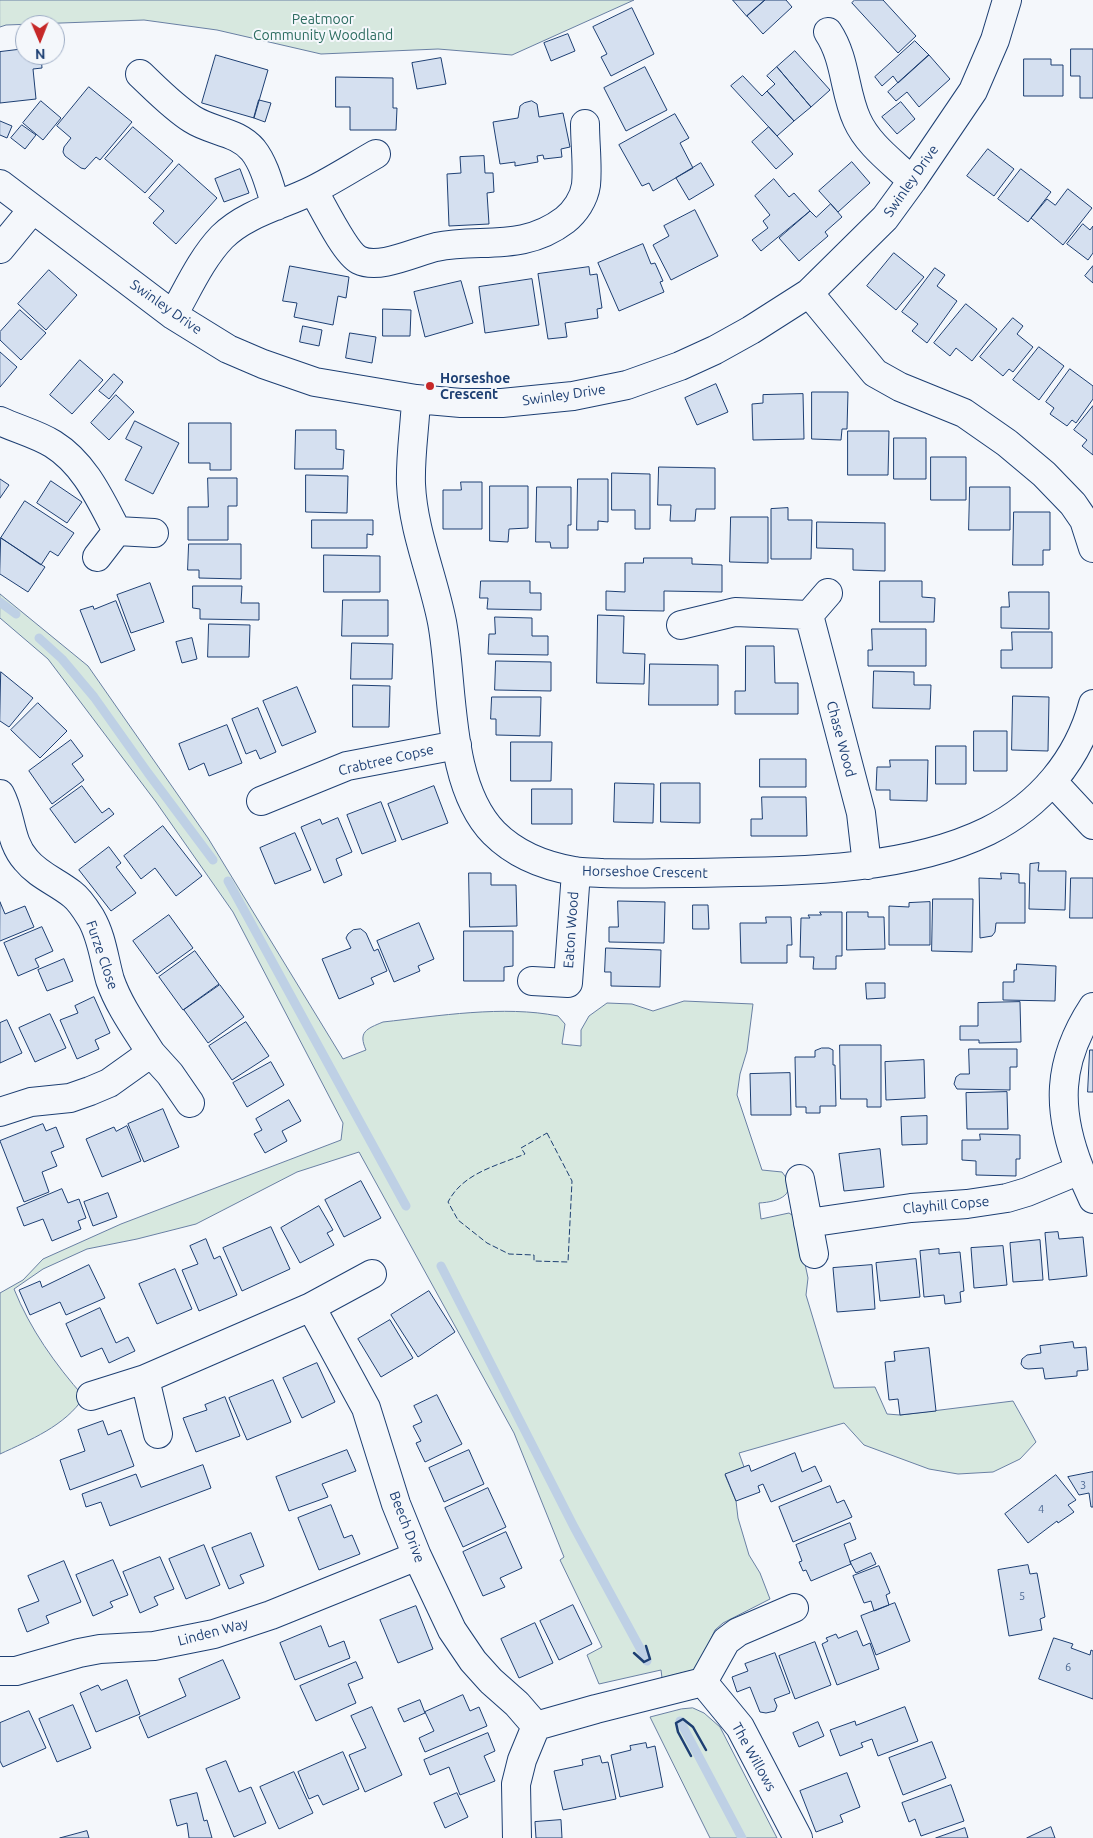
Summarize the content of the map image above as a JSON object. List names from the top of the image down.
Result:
{
  "streets": {
    "street": [
      "Swinley Drive",
      "Chase Wood",
      "Crabtree Copse",
      "Horseshoe Crescent",
      "Eaton Wood",
      "Furze Close",
      "Clayhill Copse",
      "Beech Drive",
      "Linden Way",
      "The Willows"
    ]
  },
  "crossings": [
    ["Swinley Drive", "Horseshoe Crescent"],
    ["Chase Wood", "Horseshoe Crescent"],
    ["Crabtree Copse", "Horseshoe Crescent"],
    ["Horseshoe Crescent", "Eaton Wood"],
    ["Beech Drive", "Linden Way"]
  ],
  "parks": ["Peatmoor Community Woodland"],
  "places": ["Horseshoe Crescent"],
  "house_numbers": [
    "3",
    "4",
    "5",
    "6"
  ],
  "north": "bottom"
}
